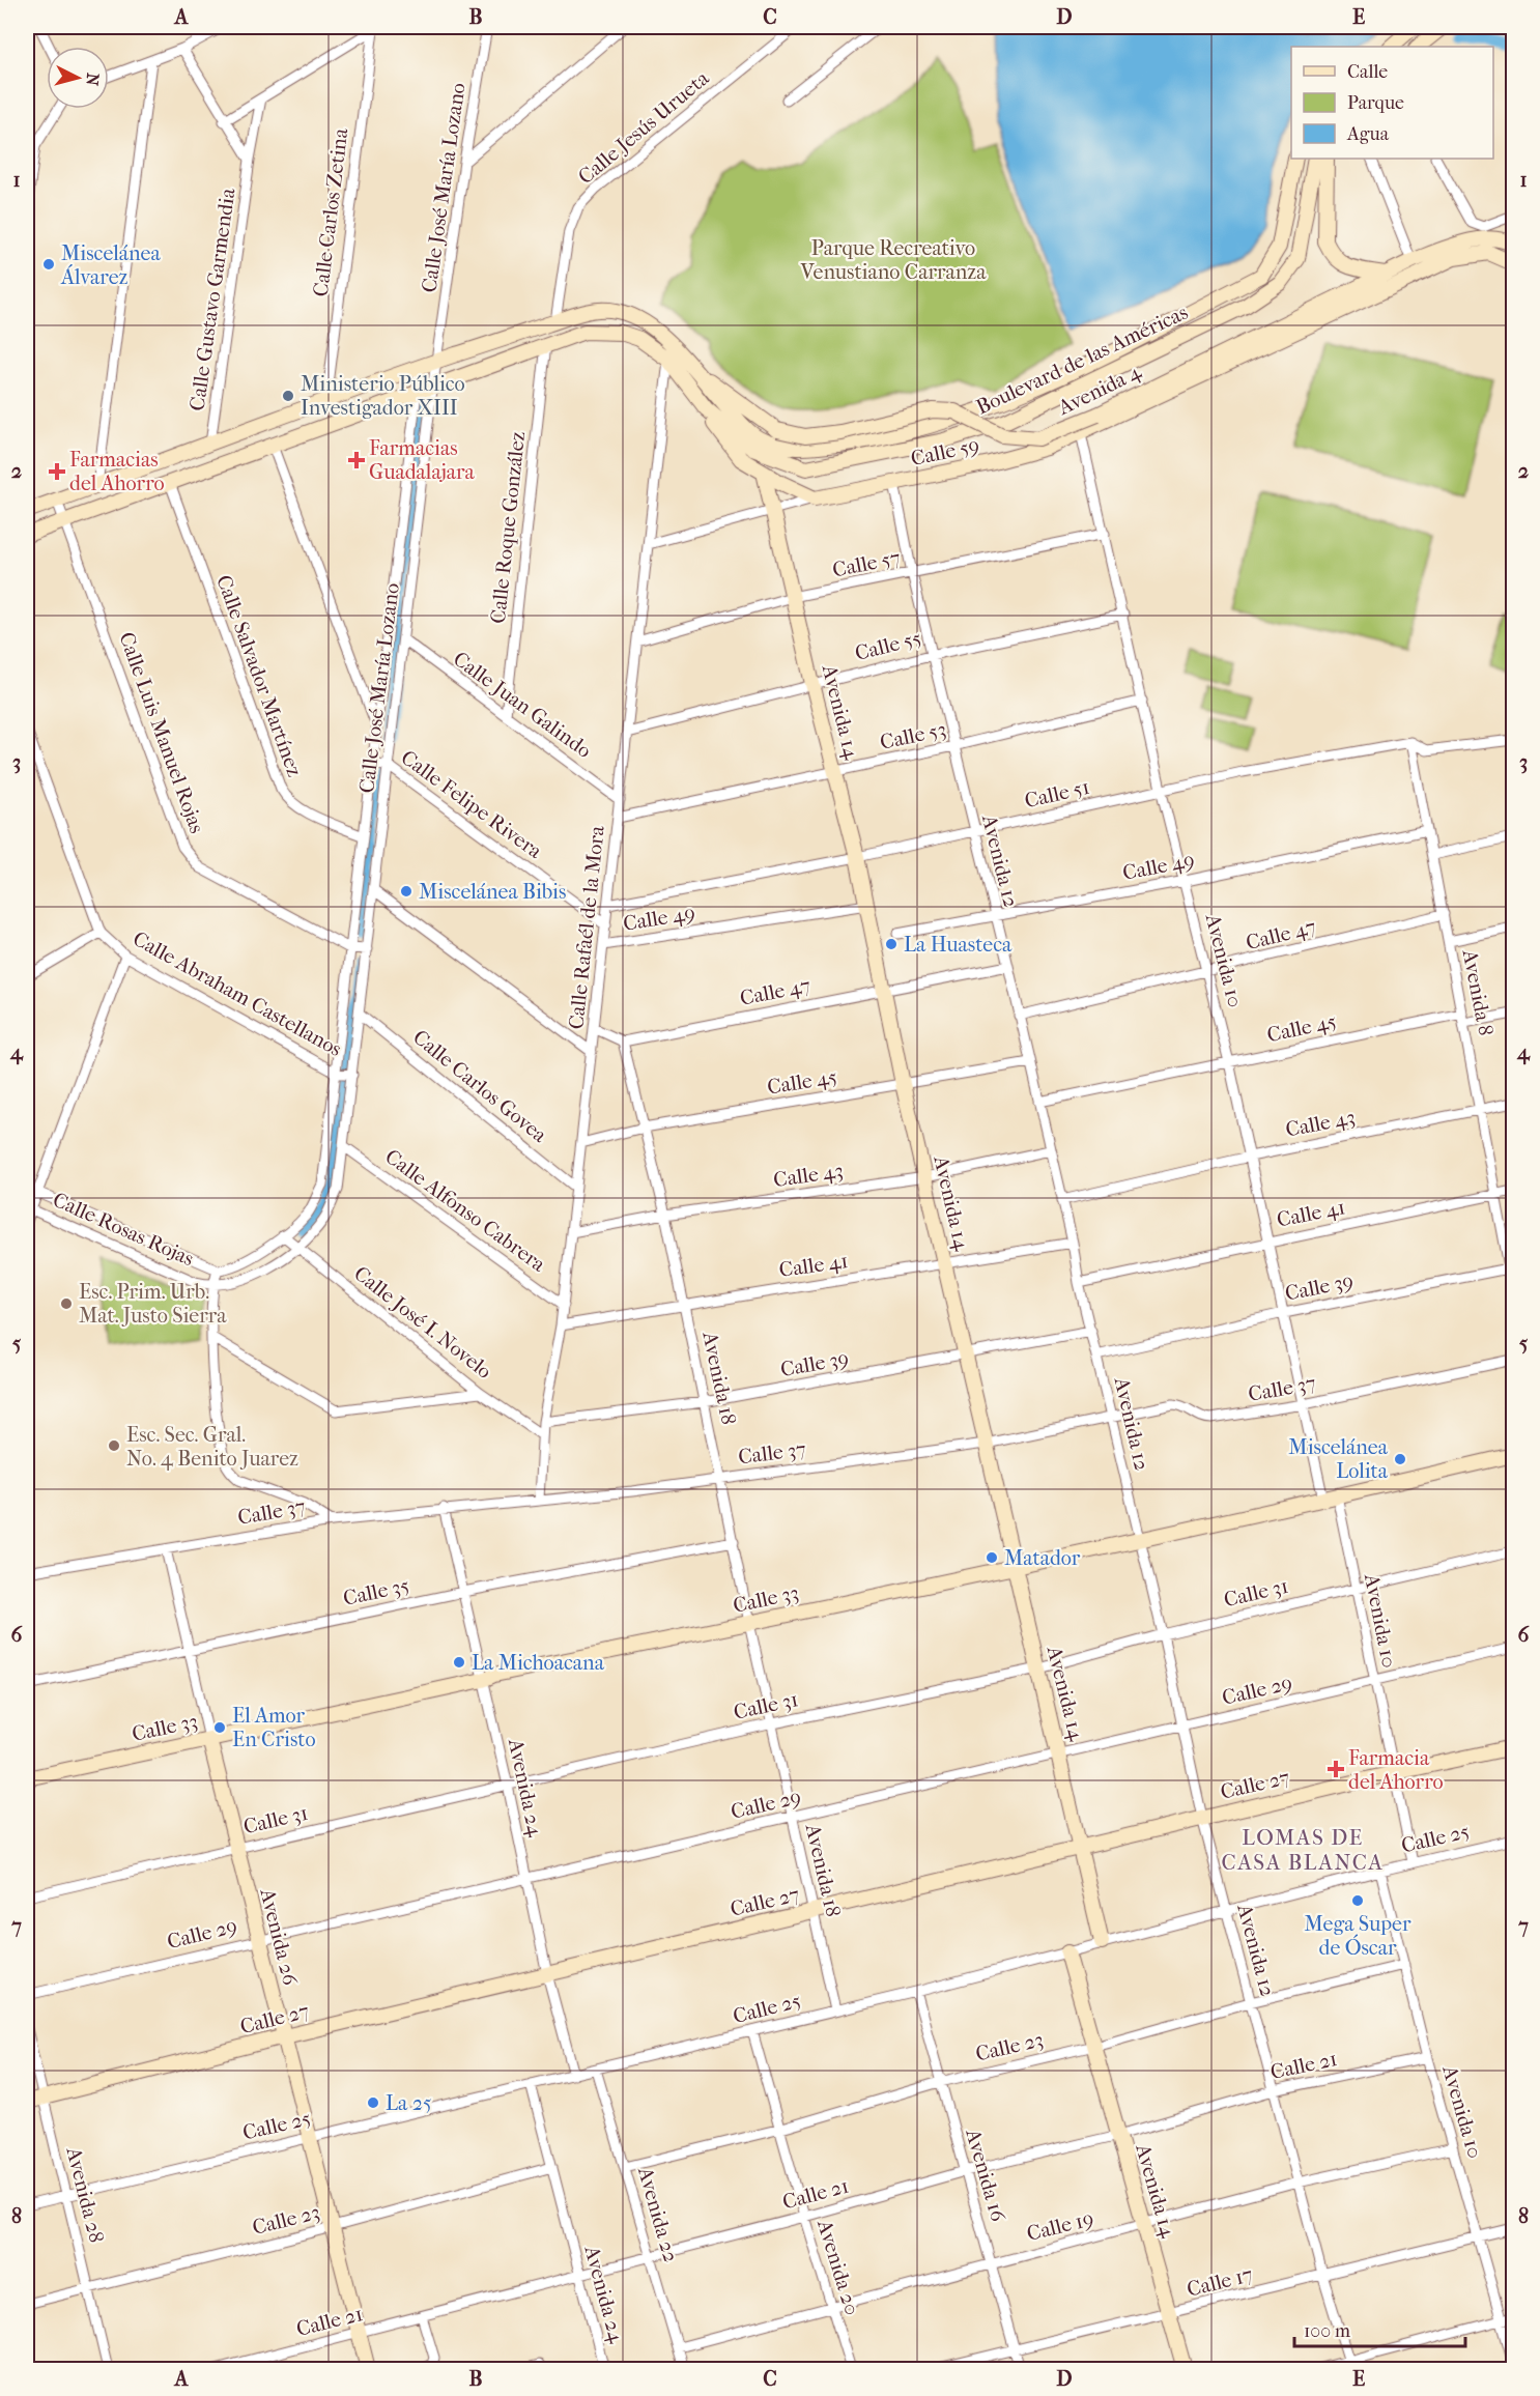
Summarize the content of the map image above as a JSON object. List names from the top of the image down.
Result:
{
  "streets": {
    "main road": [
      "Boulevard de las Américas",
      "Avenida 4",
      "Calle 59",
      "Avenida 14",
      "Calle 33",
      "Calle 27",
      "Avenida 26"
    ],
    "street": [
      "Calle Jesús Urueta",
      "Calle José María Lozano",
      "Calle Carlos Zetina",
      "Calle Gustavo Garmendia",
      "Calle Roque González",
      "Calle 57",
      "Calle 55",
      "Calle Salvador Martínez",
      "Calle Juan Galindo",
      "Calle Luis Manuel Rojas",
      "Calle 53",
      "Calle 51",
      "Calle Felipe Rivera",
      "Avenida 12",
      "Calle 49",
      "Calle Rafaél de la Mora",
      "Calle 47",
      "Avenida 10",
      "Avenida 8",
      "Calle Abraham Castellanos",
      "Calle 45",
      "Calle Carlos Govea",
      "Calle 43",
      "Calle Alfonso Cabrera",
      "Calle 41",
      "Calle Rosas Rojas",
      "Calle 39",
      "Calle José I. Novelo",
      "Avenida 18",
      "Calle 37",
      "Calle 35",
      "Calle 31",
      "Calle 29",
      "Avenida 24",
      "Calle 25",
      "Calle 23",
      "Calle 21",
      "Avenida 16",
      "Avenida 28",
      "Avenida 22",
      "Calle 19",
      "Avenida 20",
      "Calle 17"
    ]
  },
  "crossings": [
    ["Calle Jesús Urueta", "Boulevard de las Américas"],
    ["Calle José María Lozano", "Boulevard de las Américas"],
    ["Calle José María Lozano", "Calle Salvador Martínez"],
    ["Calle José María Lozano", "Calle Juan Galindo"],
    ["Calle José María Lozano", "Calle Luis Manuel Rojas"],
    ["Calle José María Lozano", "Calle Felipe Rivera"],
    ["Calle José María Lozano", "Calle Abraham Castellanos"],
    ["Calle José María Lozano", "Calle Carlos Govea"],
    ["Calle José María Lozano", "Calle Alfonso Cabrera"],
    ["Calle José María Lozano", "Calle Rosas Rojas"],
    ["Calle José María Lozano", "Calle José I. Novelo"],
    ["Calle Carlos Zetina", "Boulevard de las Américas"],
    ["Calle Gustavo Garmendia", "Boulevard de las Américas"],
    ["Boulevard de las Américas", "Avenida 4"],
    ["Boulevard de las Américas", "Calle Roque González"],
    ["Boulevard de las Américas", "Calle Salvador Martínez"],
    ["Boulevard de las Américas", "Calle Luis Manuel Rojas"],
    ["Boulevard de las Américas", "Calle Rafaél de la Mora"],
    ["Avenida 4", "Calle 59"],
    ["Avenida 4", "Avenida 10"],
    ["Calle 59", "Avenida 14"],
    ["Calle 59", "Avenida 12"],
    ["Calle 59", "Calle Rafaél de la Mora"],
    ["Calle 59", "Avenida 10"],
    ["Calle Roque González", "Calle Juan Galindo"],
    ["Calle 57", "Avenida 14"],
    ["Calle 57", "Avenida 12"],
    ["Calle 57", "Calle Rafaél de la Mora"],
    ["Calle 57", "Avenida 10"],
    ["Calle 55", "Avenida 14"],
    ["Calle 55", "Avenida 12"],
    ["Calle 55", "Calle Rafaél de la Mora"],
    ["Calle 55", "Avenida 10"],
    ["Calle Juan Galindo", "Calle Rafaél de la Mora"],
    ["Avenida 14", "Calle 53"],
    ["Avenida 14", "Calle 51"],
    ["Avenida 14", "Calle 49"],
    ["Avenida 14", "Calle 47"],
    ["Avenida 14", "Calle 45"],
    ["Avenida 14", "Calle 43"],
    ["Avenida 14", "Calle 41"],
    ["Avenida 14", "Calle 39"],
    ["Avenida 14", "Calle 37"],
    ["Avenida 14", "Calle 31"],
    ["Avenida 14", "Calle 33"],
    ["Avenida 14", "Calle 29"],
    ["Avenida 14", "Calle 27"],
    ["Avenida 14", "Calle 25"],
    ["Avenida 14", "Calle 23"],
    ["Avenida 14", "Calle 21"],
    ["Avenida 14", "Calle 19"],
    ["Avenida 14", "Calle 17"],
    ["Calle 53", "Avenida 12"],
    ["Calle 53", "Calle Rafaél de la Mora"],
    ["Calle 53", "Avenida 10"],
    ["Calle 51", "Avenida 12"],
    ["Calle 51", "Calle Rafaél de la Mora"],
    ["Calle 51", "Avenida 10"],
    ["Calle 51", "Avenida 8"],
    ["Calle Felipe Rivera", "Calle Rafaél de la Mora"],
    ["Avenida 12", "Calle 49"],
    ["Avenida 12", "Calle 47"],
    ["Avenida 12", "Calle 45"],
    ["Avenida 12", "Calle 43"],
    ["Avenida 12", "Calle 41"],
    ["Avenida 12", "Calle 39"],
    ["Avenida 12", "Calle 37"],
    ["Avenida 12", "Calle 31"],
    ["Avenida 12", "Calle 33"],
    ["Avenida 12", "Calle 29"],
    ["Avenida 12", "Calle 27"],
    ["Avenida 12", "Calle 25"],
    ["Avenida 12", "Calle 23"],
    ["Avenida 12", "Calle 21"],
    ["Avenida 12", "Calle 19"],
    ["Avenida 12", "Calle 17"],
    ["Calle 49", "Calle Rafaél de la Mora"],
    ["Calle 49", "Avenida 10"],
    ["Calle 49", "Avenida 8"],
    ["Calle Rafaél de la Mora", "Calle 45"],
    ["Calle Rafaél de la Mora", "Calle Carlos Govea"],
    ["Calle Rafaél de la Mora", "Calle 43"],
    ["Calle Rafaél de la Mora", "Calle Alfonso Cabrera"],
    ["Calle Rafaél de la Mora", "Calle 41"],
    ["Calle Rafaél de la Mora", "Calle 39"],
    ["Calle Rafaél de la Mora", "Calle José I. Novelo"],
    ["Calle Rafaél de la Mora", "Calle 37"],
    ["Calle 47", "Avenida 10"],
    ["Calle 47", "Avenida 8"],
    ["Calle 47", "Avenida 18"],
    ["Avenida 10", "Calle 45"],
    ["Avenida 10", "Calle 43"],
    ["Avenida 10", "Calle 41"],
    ["Avenida 10", "Calle 39"],
    ["Avenida 10", "Calle 37"],
    ["Avenida 10", "Calle 31"],
    ["Avenida 10", "Calle 33"],
    ["Avenida 10", "Calle 29"],
    ["Avenida 10", "Calle 27"],
    ["Avenida 10", "Calle 25"],
    ["Avenida 10", "Calle 23"],
    ["Avenida 10", "Calle 21"],
    ["Avenida 10", "Calle 19"],
    ["Avenida 10", "Calle 17"],
    ["Avenida 8", "Calle 45"],
    ["Avenida 8", "Calle 43"],
    ["Avenida 8", "Calle 41"],
    ["Avenida 8", "Calle 39"],
    ["Calle 45", "Avenida 18"],
    ["Calle 43", "Avenida 18"],
    ["Calle 41", "Avenida 18"],
    ["Calle 39", "Avenida 18"],
    ["Avenida 18", "Calle 37"],
    ["Avenida 18", "Calle 35"],
    ["Avenida 18", "Calle 31"],
    ["Avenida 18", "Calle 33"],
    ["Avenida 18", "Calle 29"],
    ["Avenida 18", "Calle 27"],
    ["Avenida 18", "Calle 25"],
    ["Calle 37", "Avenida 24"],
    ["Calle 37", "Avenida 26"],
    ["Calle 35", "Avenida 24"],
    ["Calle 35", "Avenida 26"],
    ["Calle 31", "Avenida 24"],
    ["Calle 31", "Avenida 26"],
    ["Calle 33", "Avenida 24"],
    ["Calle 33", "Avenida 26"],
    ["Calle 29", "Avenida 24"],
    ["Calle 29", "Avenida 26"],
    ["Calle 27", "Avenida 24"],
    ["Calle 27", "Avenida 26"],
    ["Calle 27", "Avenida 28"],
    ["Avenida 24", "Calle 25"],
    ["Avenida 24", "Calle 23"],
    ["Avenida 24", "Calle 21"],
    ["Calle 25", "Avenida 26"],
    ["Calle 25", "Avenida 16"],
    ["Calle 25", "Avenida 28"],
    ["Calle 25", "Avenida 22"],
    ["Calle 25", "Avenida 20"],
    ["Avenida 26", "Calle 23"],
    ["Avenida 26", "Calle 21"],
    ["Calle 23", "Avenida 16"],
    ["Calle 23", "Avenida 28"],
    ["Calle 23", "Avenida 22"],
    ["Calle 23", "Avenida 20"],
    ["Calle 21", "Avenida 16"],
    ["Calle 21", "Avenida 22"],
    ["Calle 21", "Avenida 20"],
    ["Avenida 16", "Calle 19"],
    ["Avenida 16", "Calle 17"],
    ["Avenida 22", "Calle 19"],
    ["Calle 19", "Avenida 20"]
  ],
  "districts": ["LOMAS DE CASA BLANCA"],
  "parks": ["Parque Recreativo Venustiano Carranza"],
  "places": {
    "other": [
      "Miscelánea Álvarez",
      "Ministerio Público Investigador XIII",
      "Miscelánea Bibis",
      "La Huasteca",
      "Esc. Prim. Urb. Mat. Justo Sierra",
      "Esc. Sec. Gral. No. 4 Benito Juarez",
      "Miscelánea Lolita",
      "Matador",
      "La Michoacana",
      "El Amor En Cristo",
      "Mega Super de Óscar",
      "La 25"
    ],
    "health": ["Farmacias Guadalajara", "Farmacias del Ahorro", "Farmacia del Ahorro"]
  },
  "legend": ["Calle", "Parque", "Agua"],
  "scale_bar": "100 m",
  "north": "right",
  "grid": {
    "columns": [
      "A",
      "B",
      "C",
      "D",
      "E"
    ],
    "rows": [
      "1",
      "2",
      "3",
      "4",
      "5",
      "6",
      "7",
      "8"
    ]
  }
}
